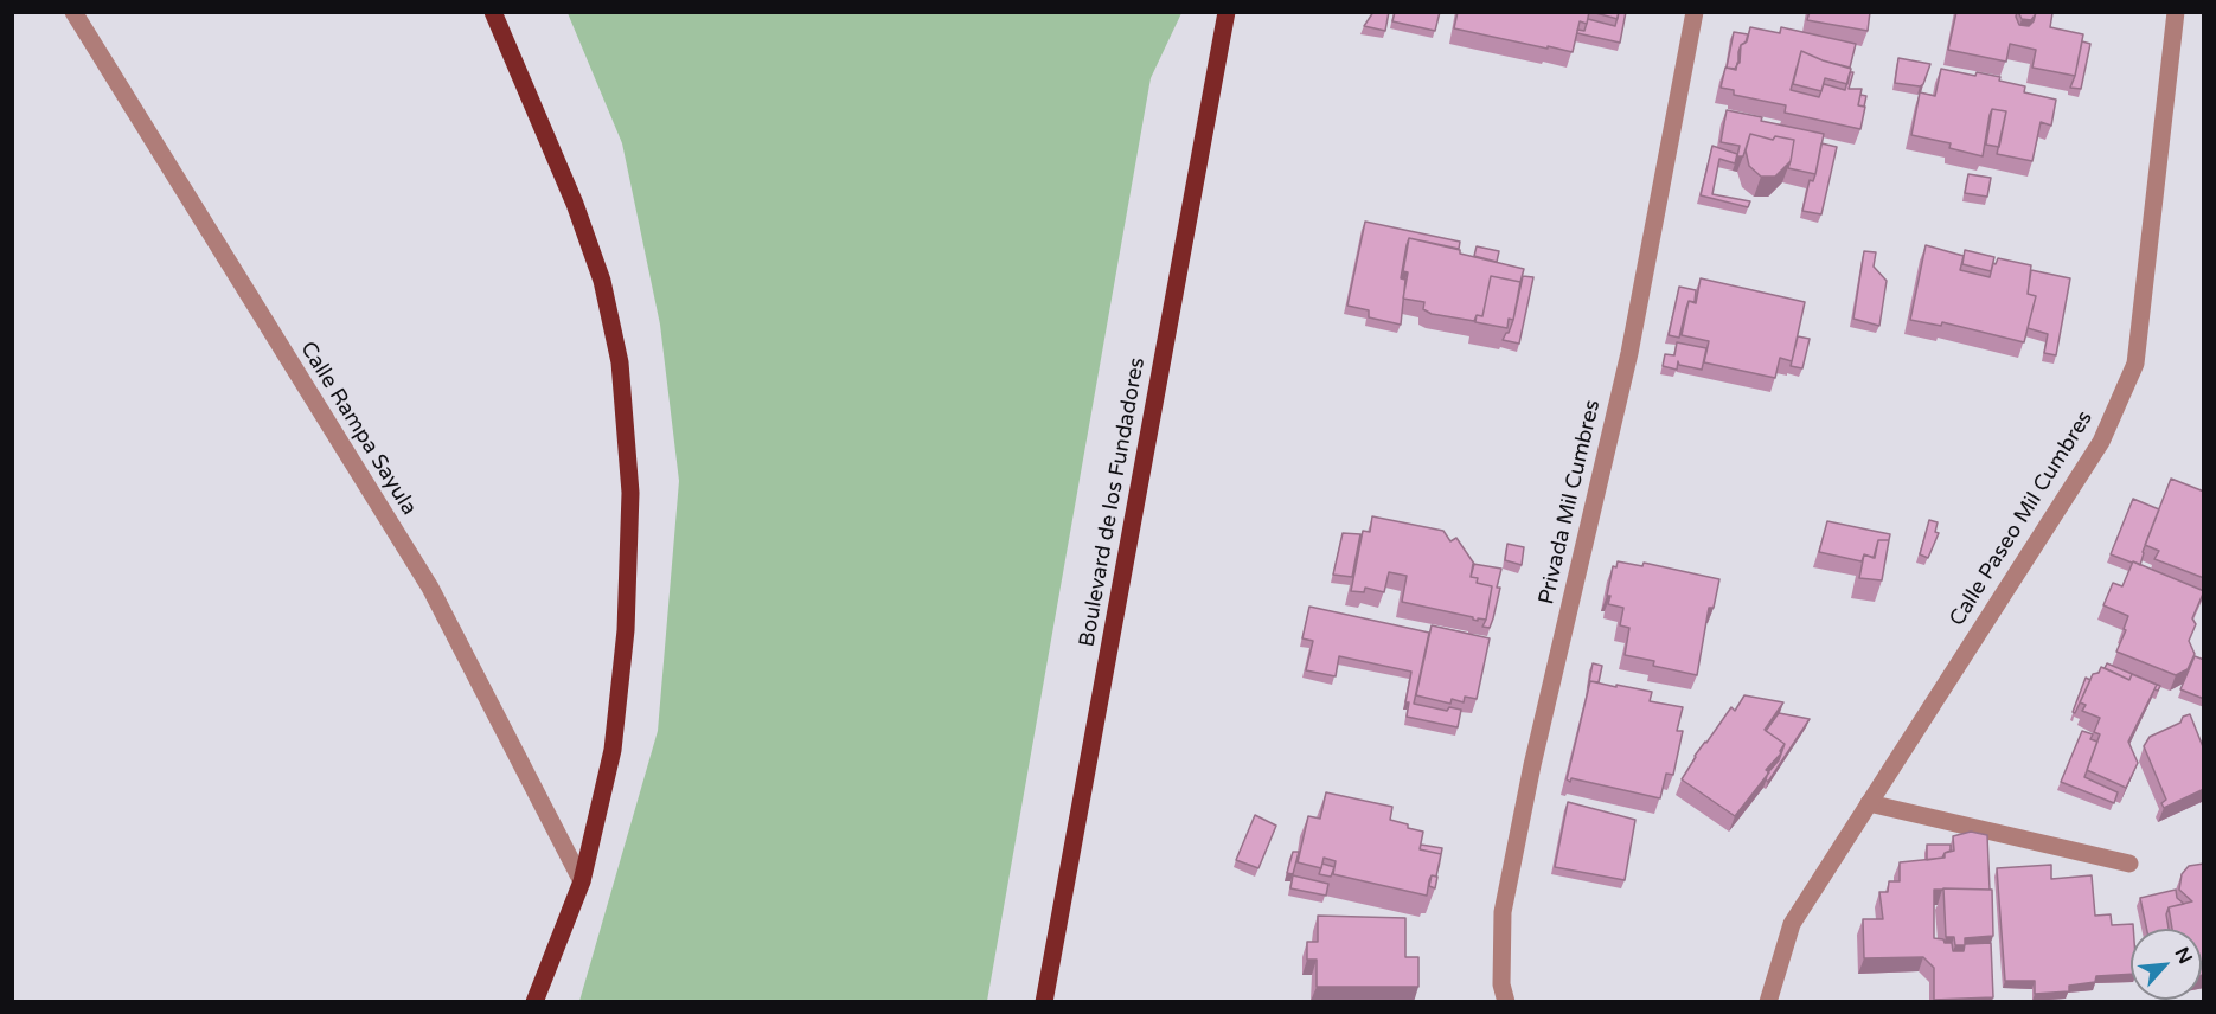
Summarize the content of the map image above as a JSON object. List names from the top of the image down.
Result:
{
  "streets": {
    "main road": ["Boulevard de los Fundadores"],
    "street": ["Calle Rampa Sayula", "Privada Mil Cumbres", "Calle Paseo Mil Cumbres"]
  },
  "north": "top right"
}
